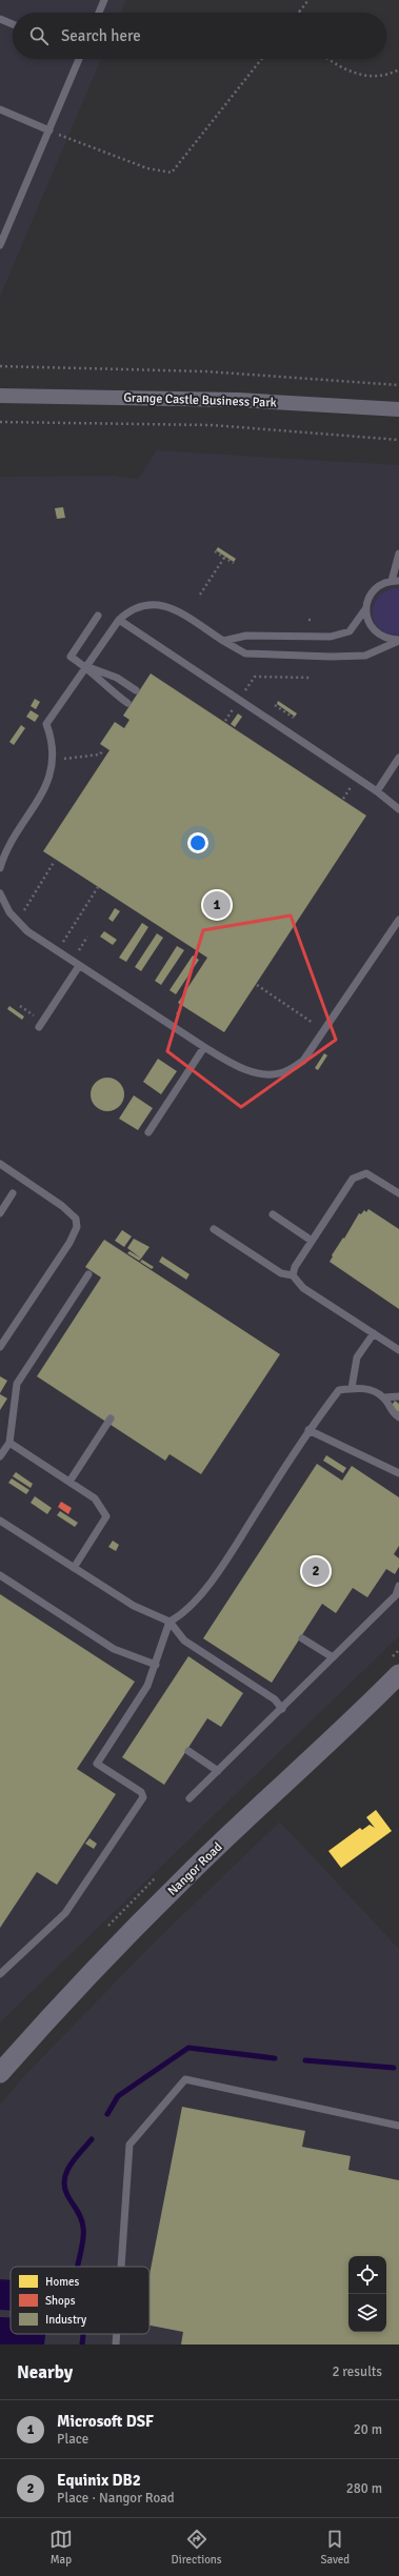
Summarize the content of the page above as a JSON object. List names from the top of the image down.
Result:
{
  "streets": {
    "main road": ["Nangor Road"],
    "street": ["Grange Castle Business Park"]
  },
  "legend": ["Homes", "Shops", "Industry"],
  "page": {
    "search": "Search here",
    "pins": ["1", "2"],
    "heading": ["Nearby", "2 results"],
    "list": [
      {
        "mark": "1",
        "name": "Microsoft DSF",
        "note": "Place",
        "value": "20 m"
      },
      {
        "mark": "2",
        "name": "Equinix DB2",
        "note": "Place · Nangor Road",
        "value": "280 m"
      }
    ],
    "nav": ["Map", "Directions", "Saved"]
  }
}
